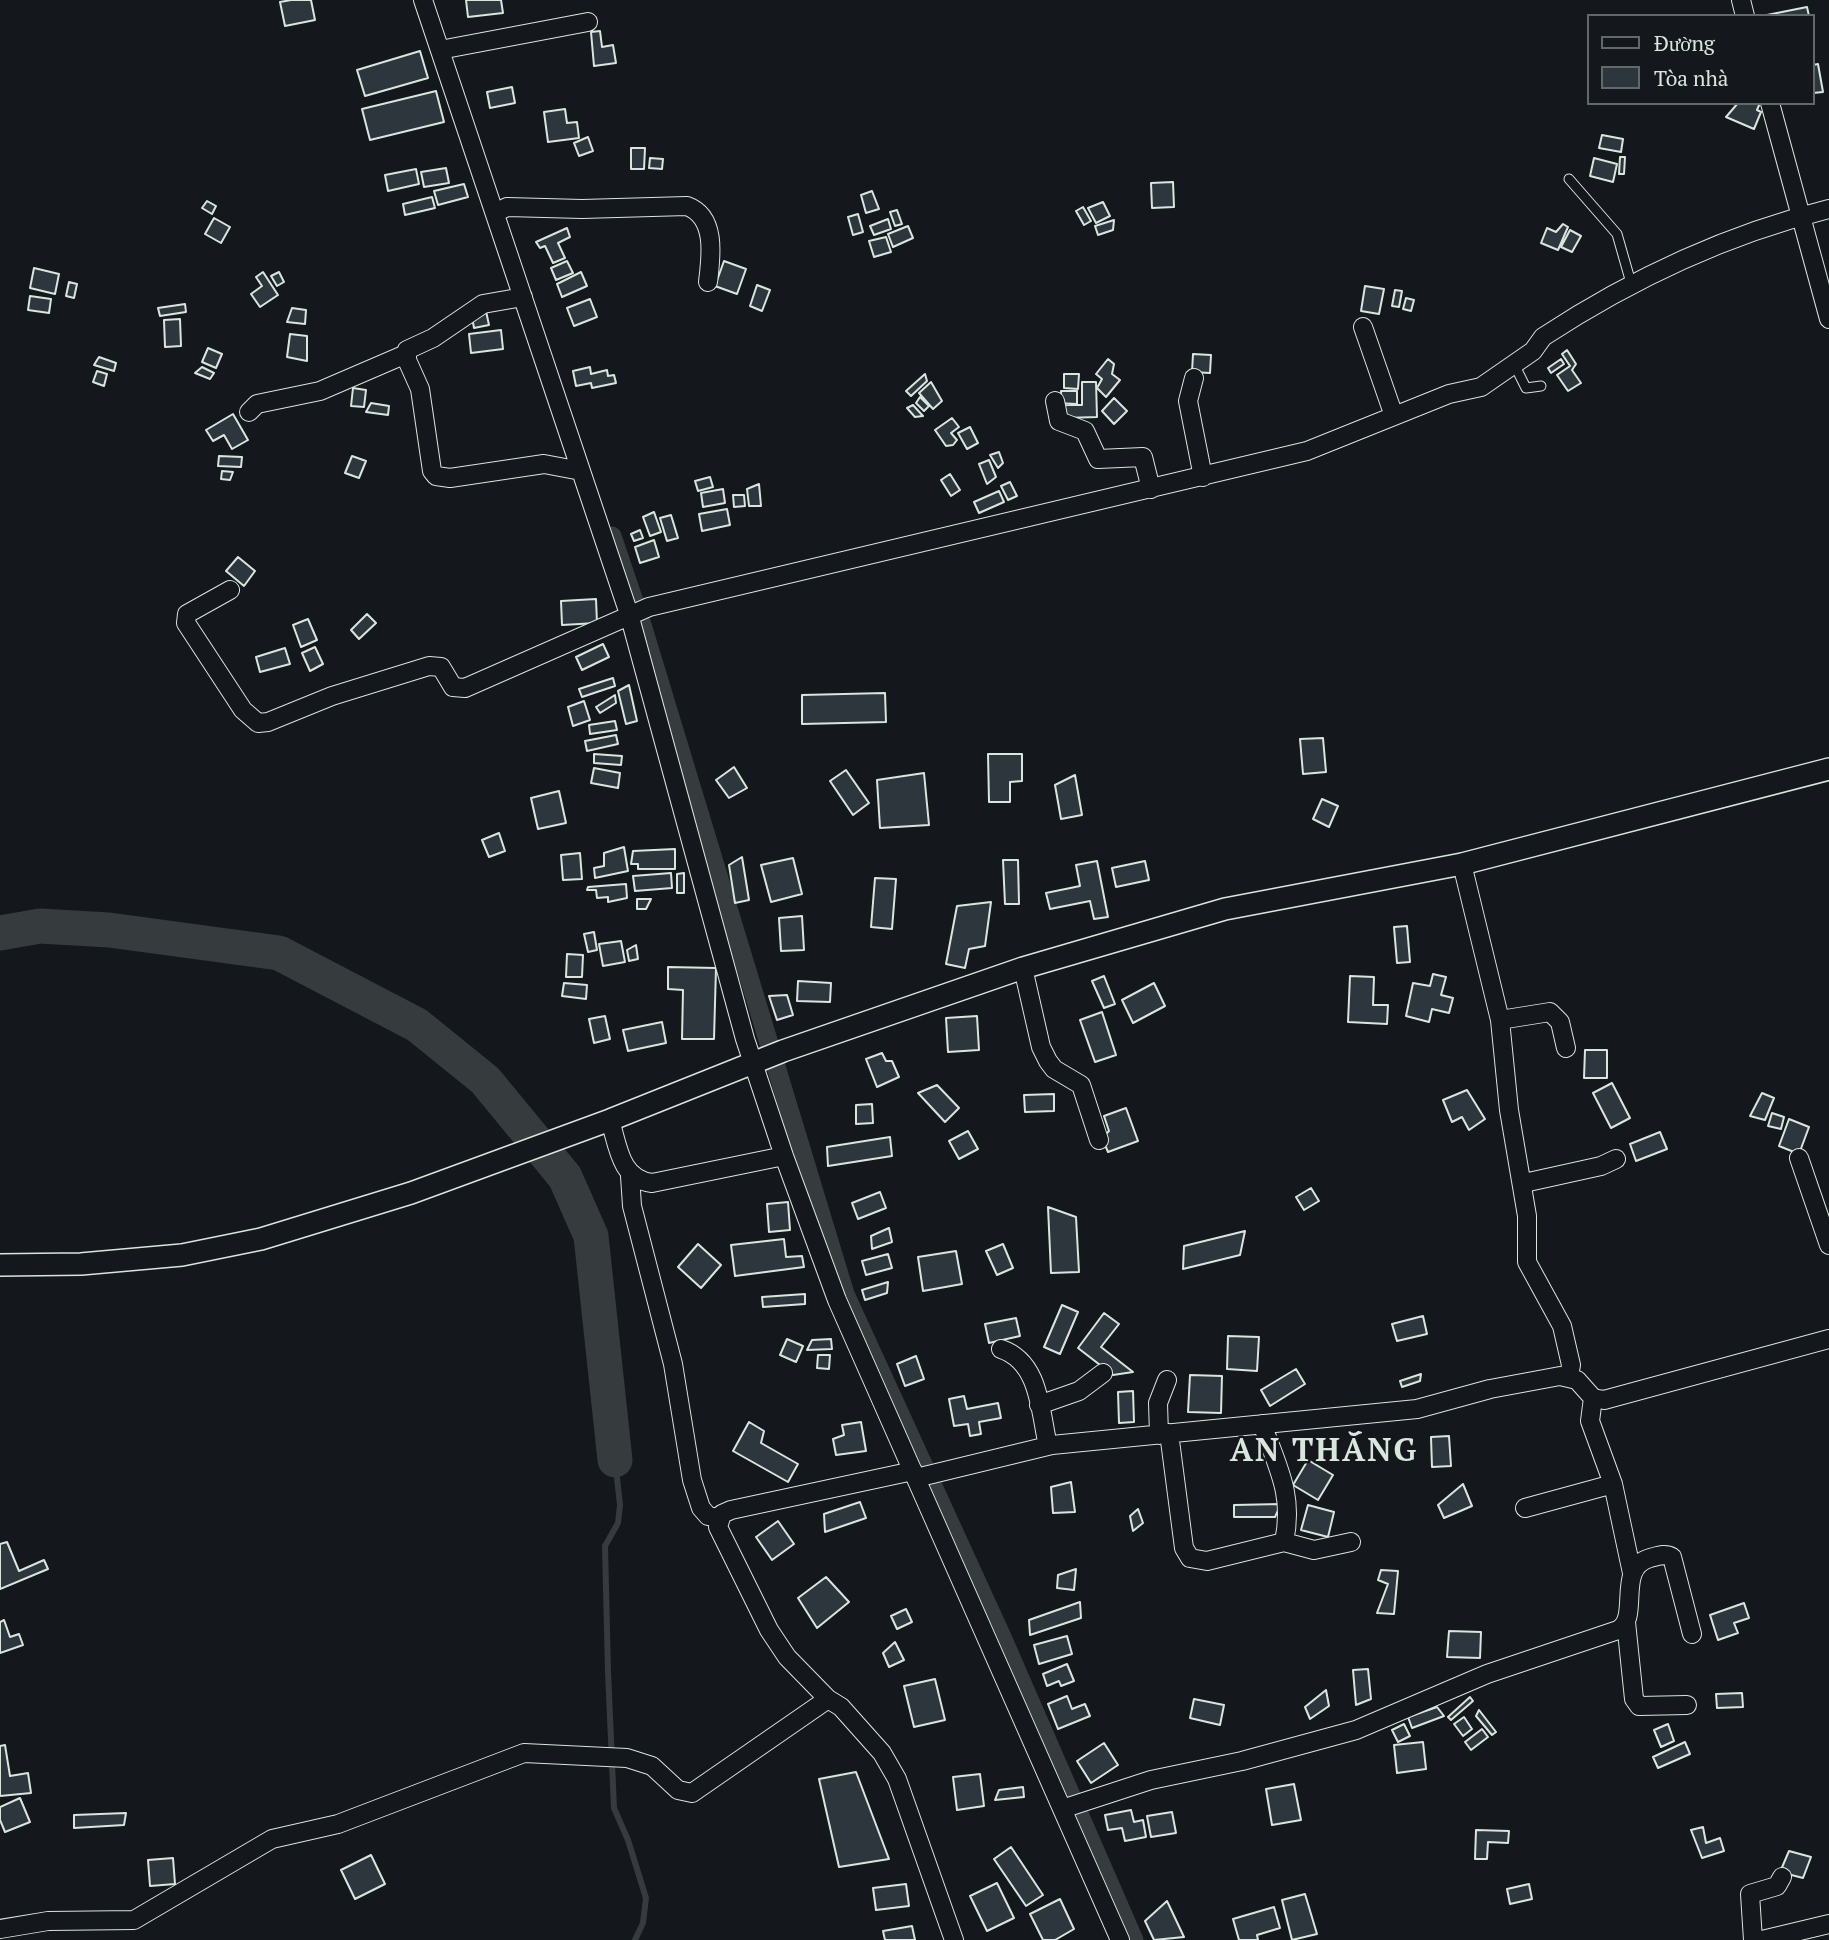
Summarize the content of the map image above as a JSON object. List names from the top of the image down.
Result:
{
  "districts": ["AN THẮNG"],
  "legend": ["Đường", "Tòa nhà"]
}
